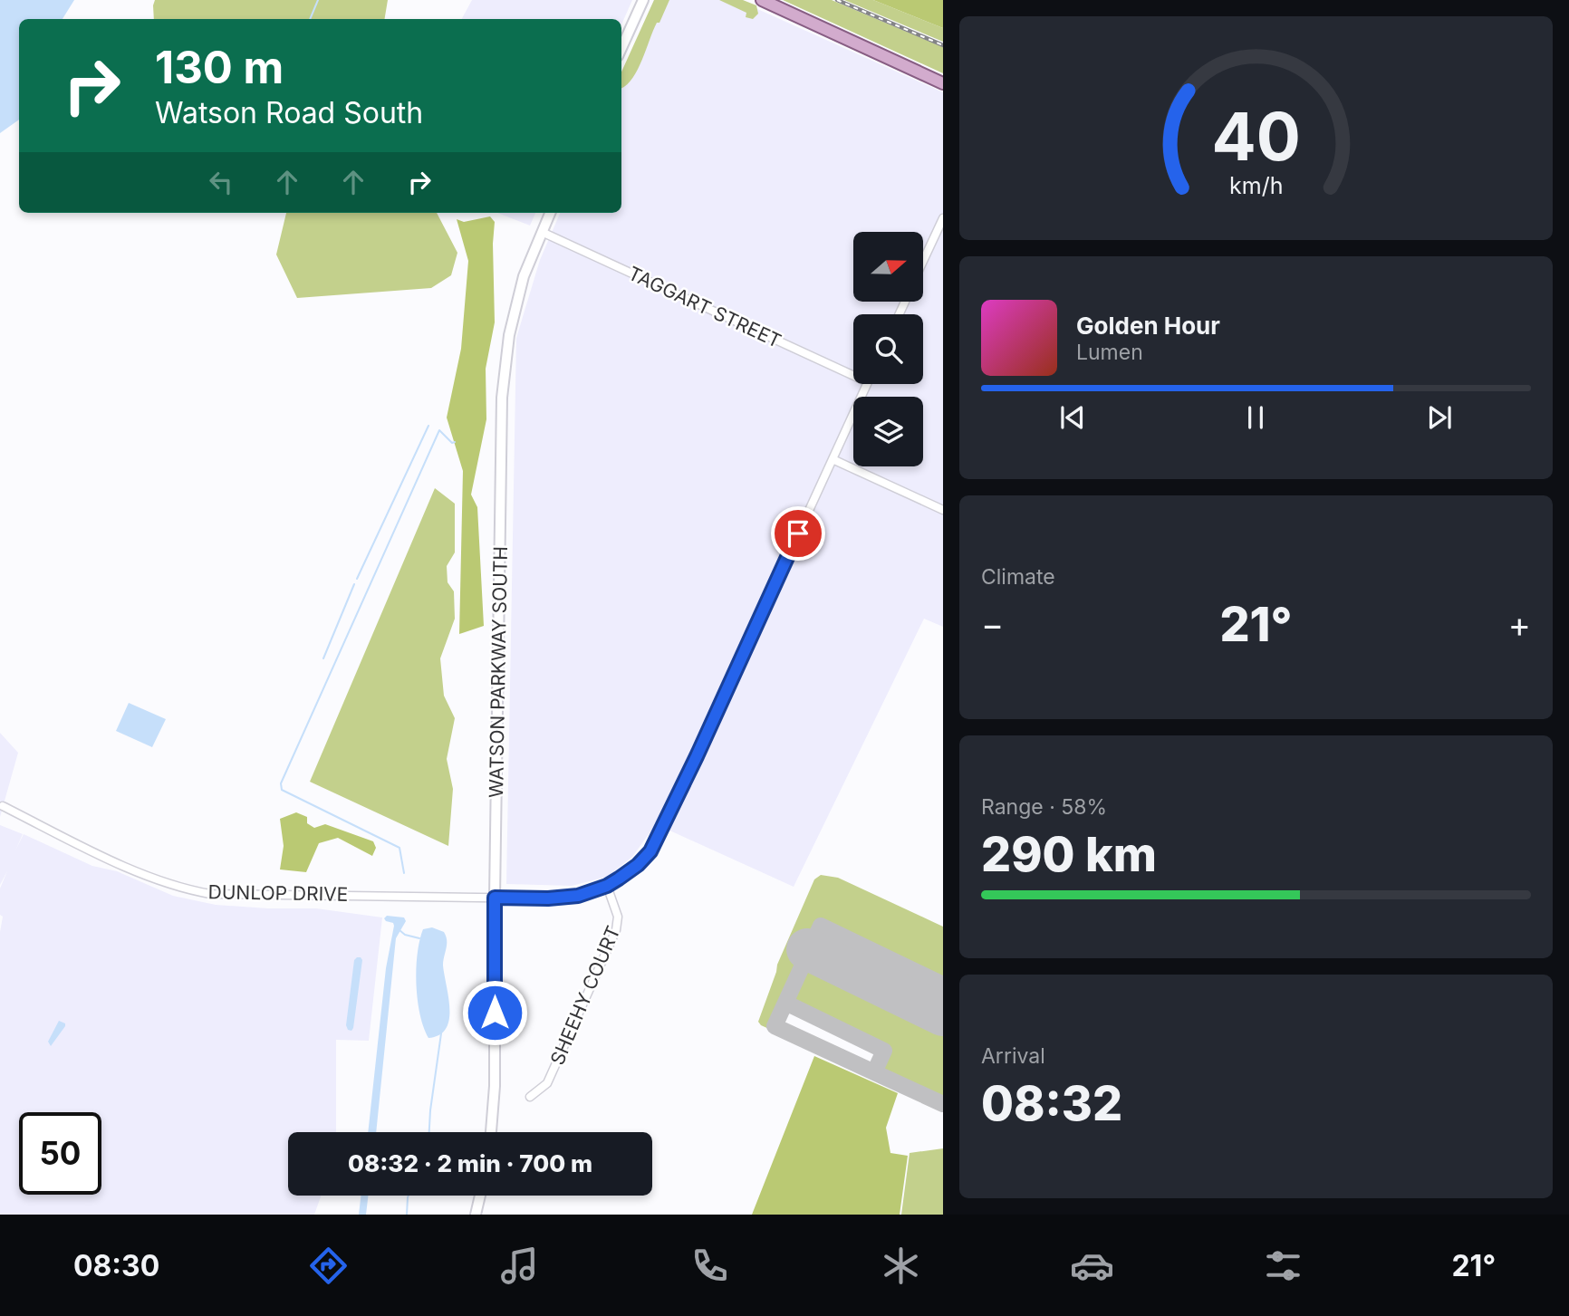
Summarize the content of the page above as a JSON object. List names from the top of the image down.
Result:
{
  "streets": {
    "main road": ["WATSON PARKWAY SOUTH"],
    "street": ["TAGGART STREET", "DUNLOP DRIVE", "SHEEHY COURT"]
  },
  "crossings": [
    ["TAGGART STREET", "WATSON PARKWAY SOUTH"],
    ["WATSON PARKWAY SOUTH", "DUNLOP DRIVE"],
    ["DUNLOP DRIVE", "SHEEHY COURT"]
  ],
  "north": "right",
  "page": {
    "turn": ["130 m", "Watson Road South"],
    "song": ["Golden Hour", "Lumen"],
    "tile": [
      "Climate",
      ["Range · 58%", "290 km"],
      ["Arrival", "08:32"]
    ],
    "heat": ["−", "21°", "+"],
    "limit": "50",
    "trip": "08:32 · 2 min · 700 m",
    "tabs": ["08:30", "21°"],
    "gauge": ["40", "km/h"]
  }
}
